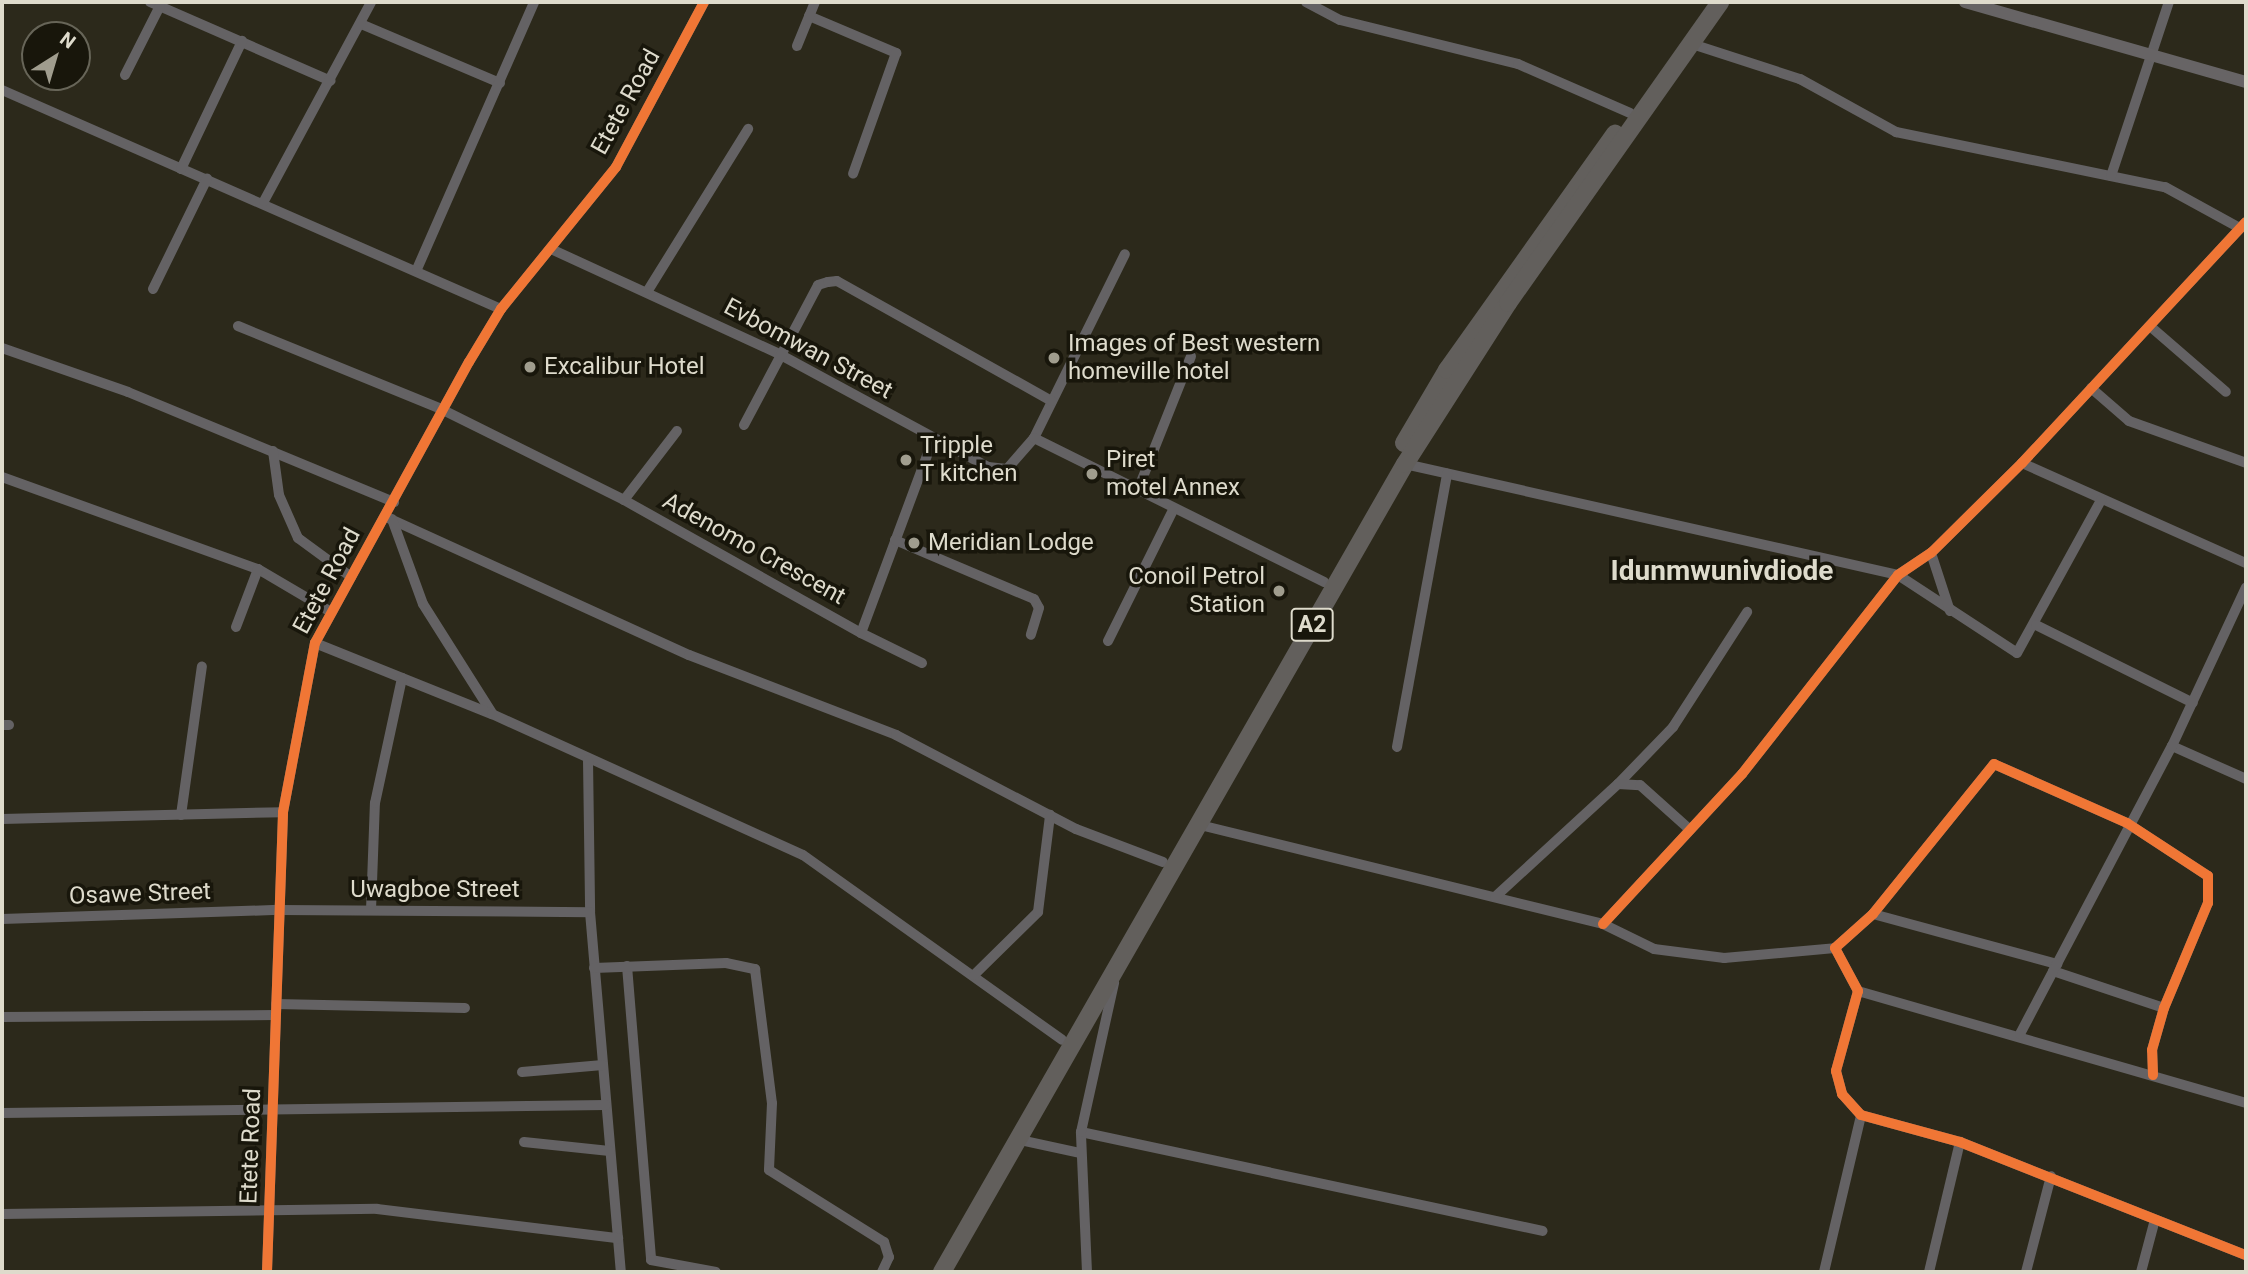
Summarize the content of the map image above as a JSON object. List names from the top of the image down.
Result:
{
  "streets": {
    "highway": ["A2"],
    "street": [
      "Etete Road",
      "Evbomwan Street",
      "Adenomo Crescent",
      "Uwagboe Street",
      "Osawe Street"
    ]
  },
  "crossings": [
    ["Etete Road", "Evbomwan Street"],
    ["Etete Road", "Adenomo Crescent"],
    ["Etete Road", "Uwagboe Street"],
    ["Etete Road", "Osawe Street"],
    ["Evbomwan Street", "Adenomo Crescent"],
    ["Uwagboe Street", "Osawe Street"]
  ],
  "districts": ["Idunmwunivdiode"],
  "places": [
    "Images of Best western homeville hotel",
    "Excalibur Hotel",
    "Tripple T kitchen",
    "Piret motel Annex",
    "Meridian Lodge",
    "Conoil Petrol Station"
  ],
  "north": "top right"
}
